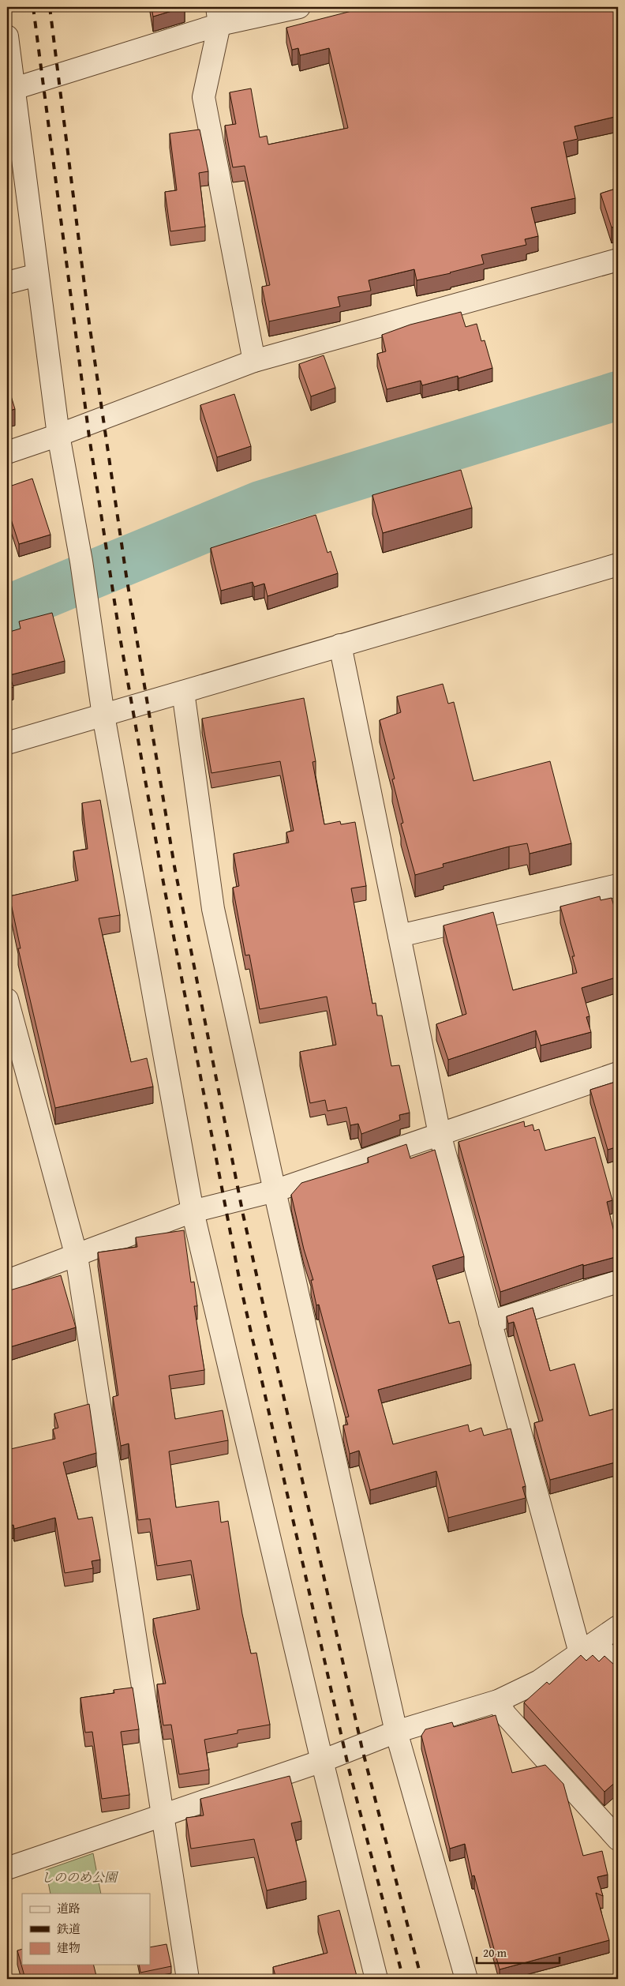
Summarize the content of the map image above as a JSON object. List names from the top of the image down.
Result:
{
  "parks": ["しののめ公園"],
  "legend": ["道路", "鉄道", "建物"],
  "scale_bar": "20 m"
}
